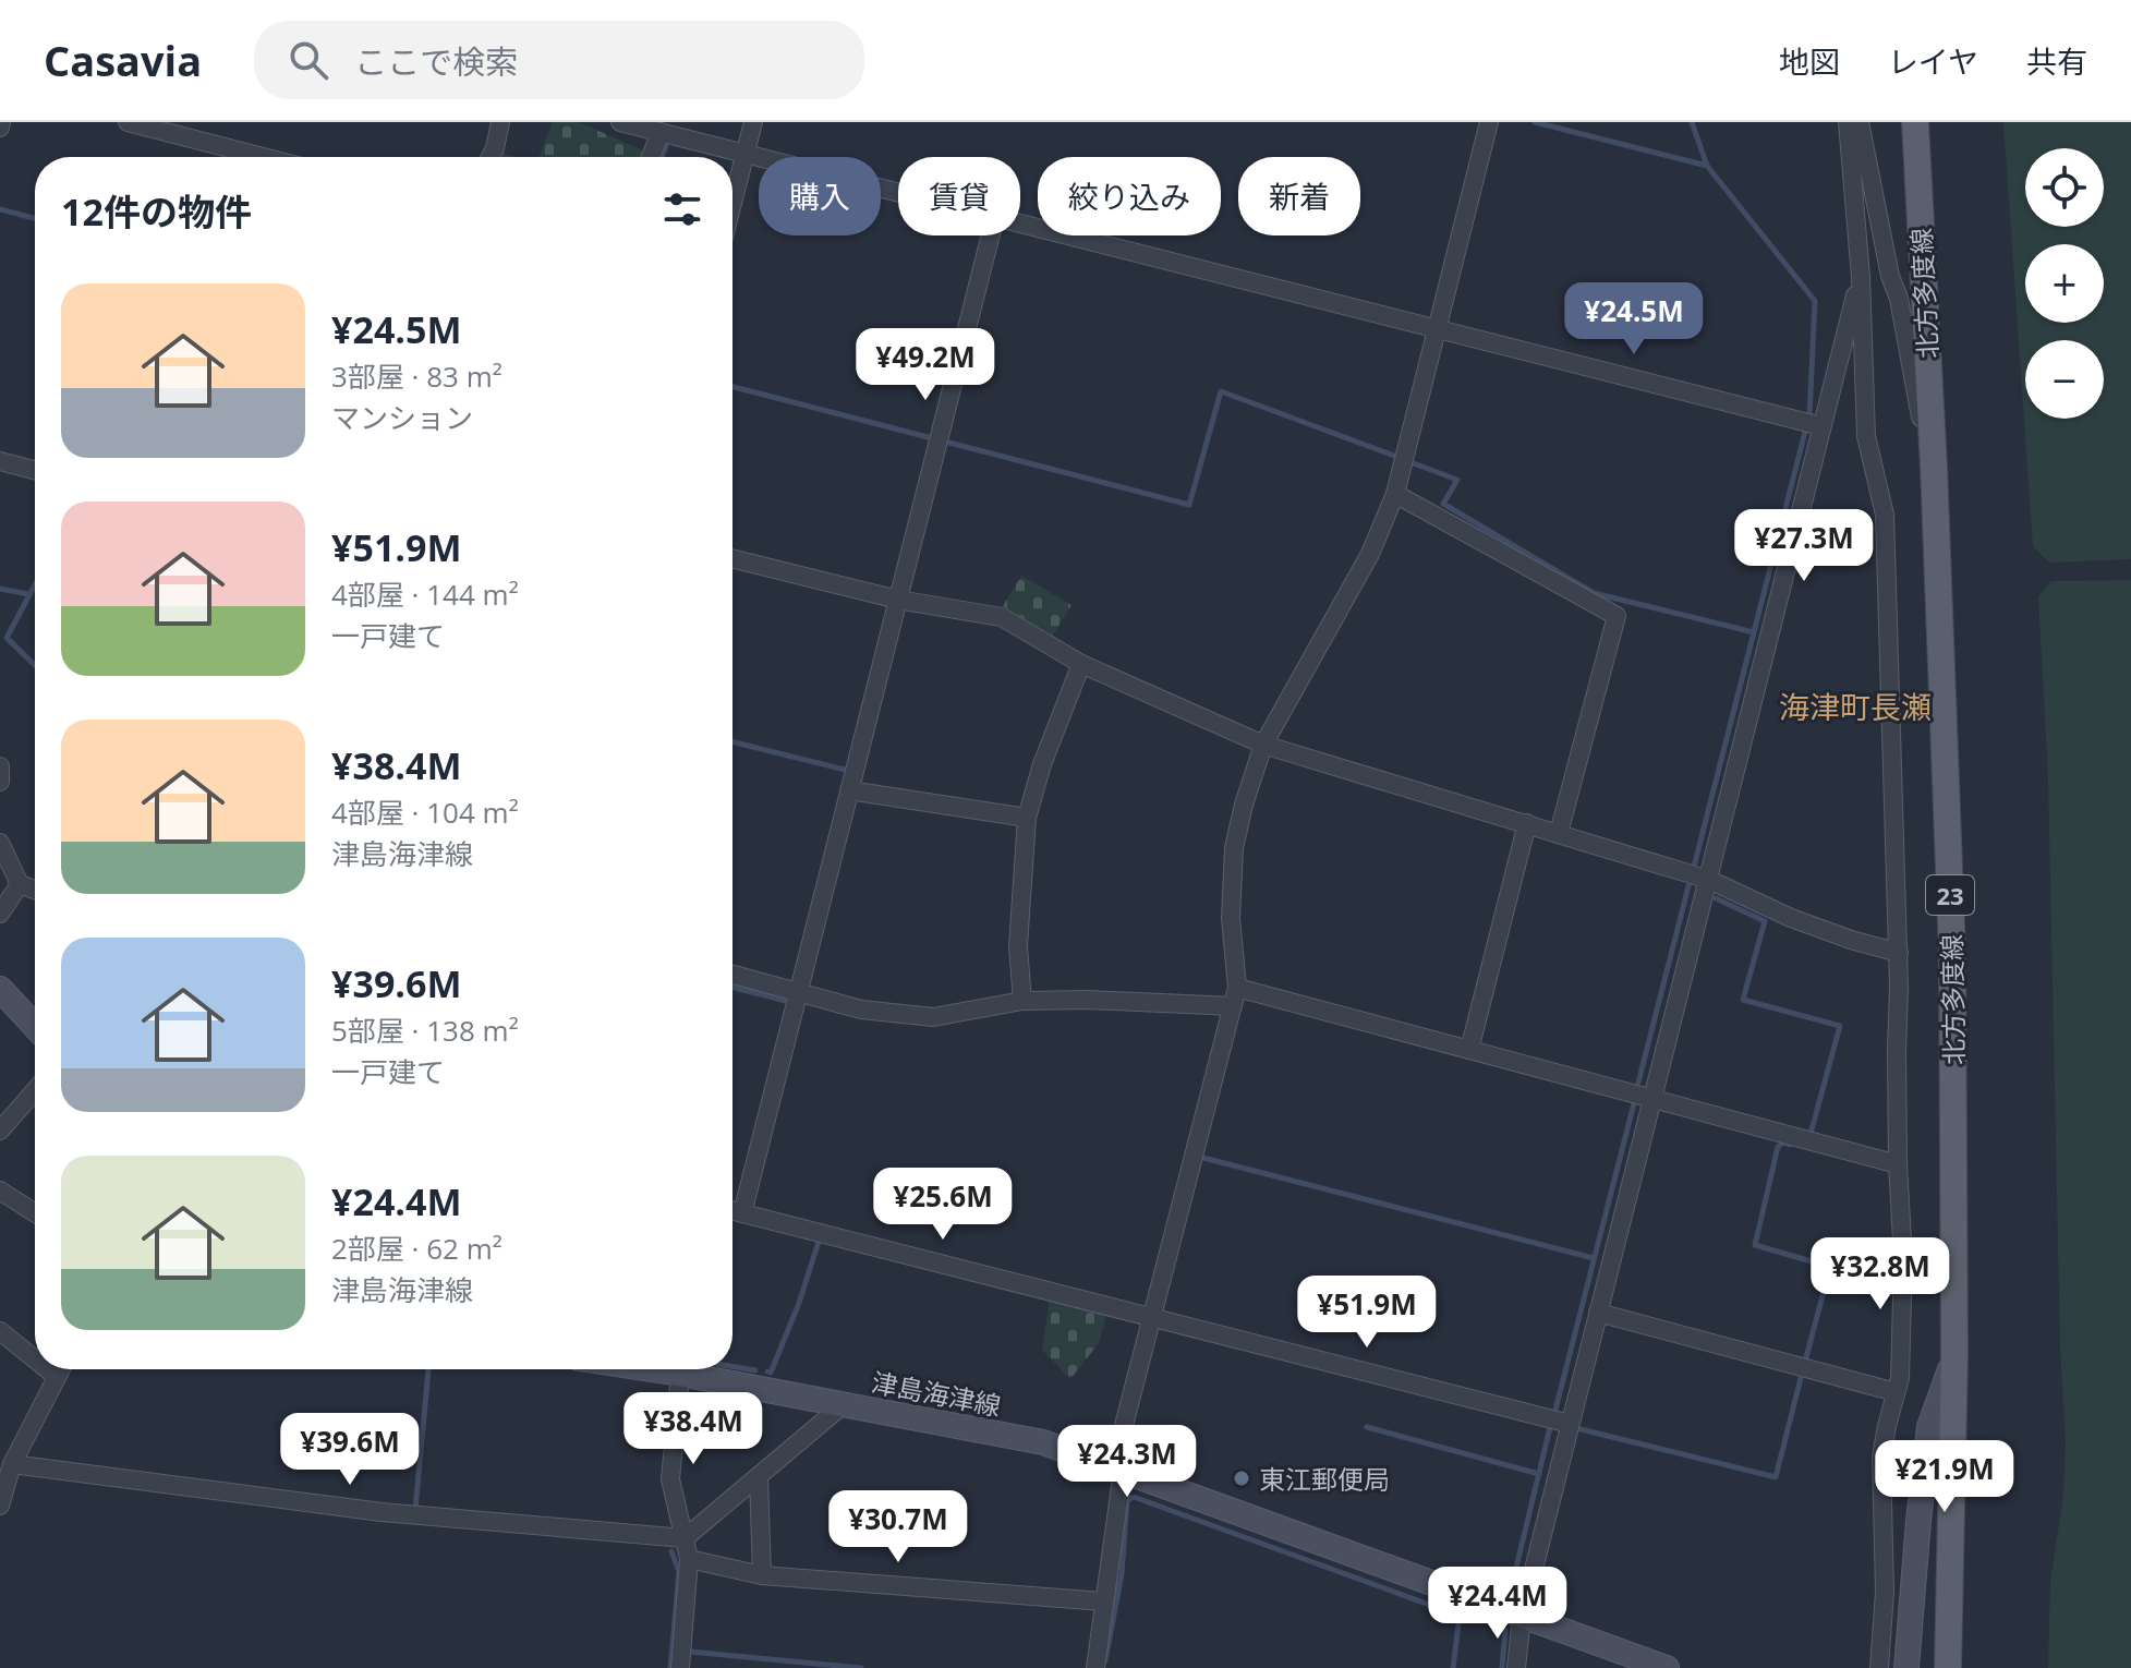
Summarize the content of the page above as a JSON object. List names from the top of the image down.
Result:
{
  "streets": {
    "main road": ["北方多度線", "23", "津島海津線"]
  },
  "districts": ["海津町長瀬"],
  "places": ["東江郵便局"],
  "page": {
    "header": "Casavia",
    "search": "ここで検索",
    "nav": ["地図", "レイヤ", "共有"],
    "map_buttons": ["+", "−"],
    "chip": [
      "購入",
      "賃貸",
      "絞り込み",
      "新着"
    ],
    "heading": "12件の物件",
    "list": [
      {
        "name": "¥24.5M",
        "note": "3部屋 · 83 m² · マンション"
      },
      {
        "name": "¥51.9M",
        "note": "4部屋 · 144 m² · 一戸建て"
      },
      {
        "name": "¥38.4M",
        "note": "4部屋 · 104 m² · 津島海津線"
      },
      {
        "name": "¥39.6M",
        "note": "5部屋 · 138 m² · 一戸建て"
      },
      {
        "name": "¥24.4M",
        "note": "2部屋 · 62 m² · 津島海津線"
      }
    ],
    "price": [
      "¥24.5M",
      "¥49.2M",
      "¥27.3M",
      "¥25.6M",
      "¥32.8M",
      "¥51.9M",
      "¥38.4M",
      "¥39.6M",
      "¥24.3M",
      "¥21.9M",
      "¥30.7M",
      "¥24.4M"
    ]
  }
}
